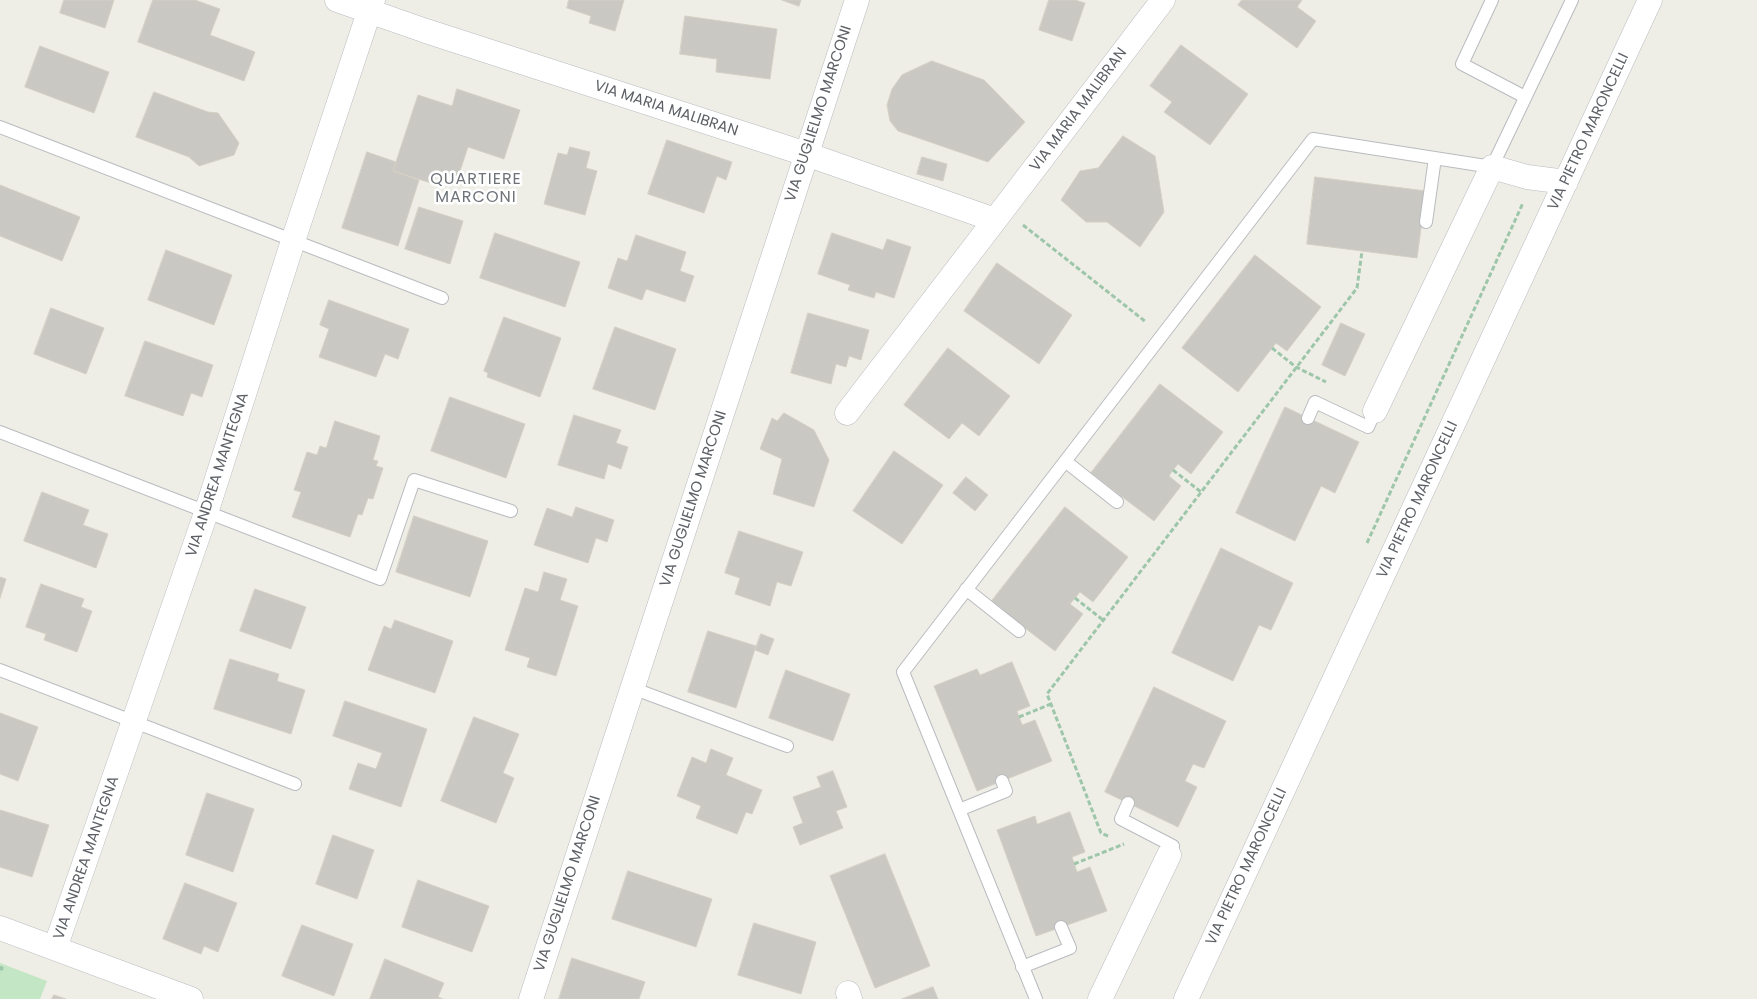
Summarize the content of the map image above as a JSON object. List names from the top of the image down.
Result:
{
  "streets": {
    "street": [
      "VIA MARIA MALIBRAN",
      "VIA GUGLIELMO MARCONI",
      "VIA PIETRO MARONCELLI",
      "VIA ANDREA MANTEGNA"
    ]
  },
  "crossings": [
    ["VIA MARIA MALIBRAN", "VIA GUGLIELMO MARCONI"],
    ["VIA MARIA MALIBRAN", "VIA ANDREA MANTEGNA"]
  ],
  "districts": ["QUARTIERE MARCONI"]
}
